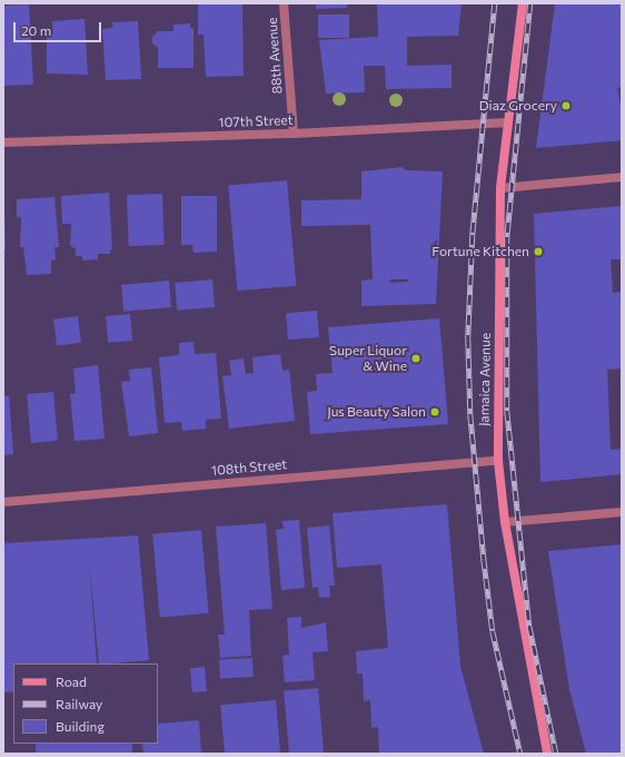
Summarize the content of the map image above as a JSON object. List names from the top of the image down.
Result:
{
  "streets": {
    "main road": ["Jamaica Avenue"],
    "street": ["88th Avenue", "107th Street", "108th Street"]
  },
  "crossings": [
    ["88th Avenue", "107th Street"],
    ["107th Street", "Jamaica Avenue"],
    ["Jamaica Avenue", "108th Street"]
  ],
  "places": [
    "Diaz Grocery",
    "Fortune Kitchen",
    "Super Liquor & Wine",
    "Jus Beauty Salon"
  ],
  "legend": ["Road", "Railway", "Building"],
  "scale_bar": "20 m"
}
